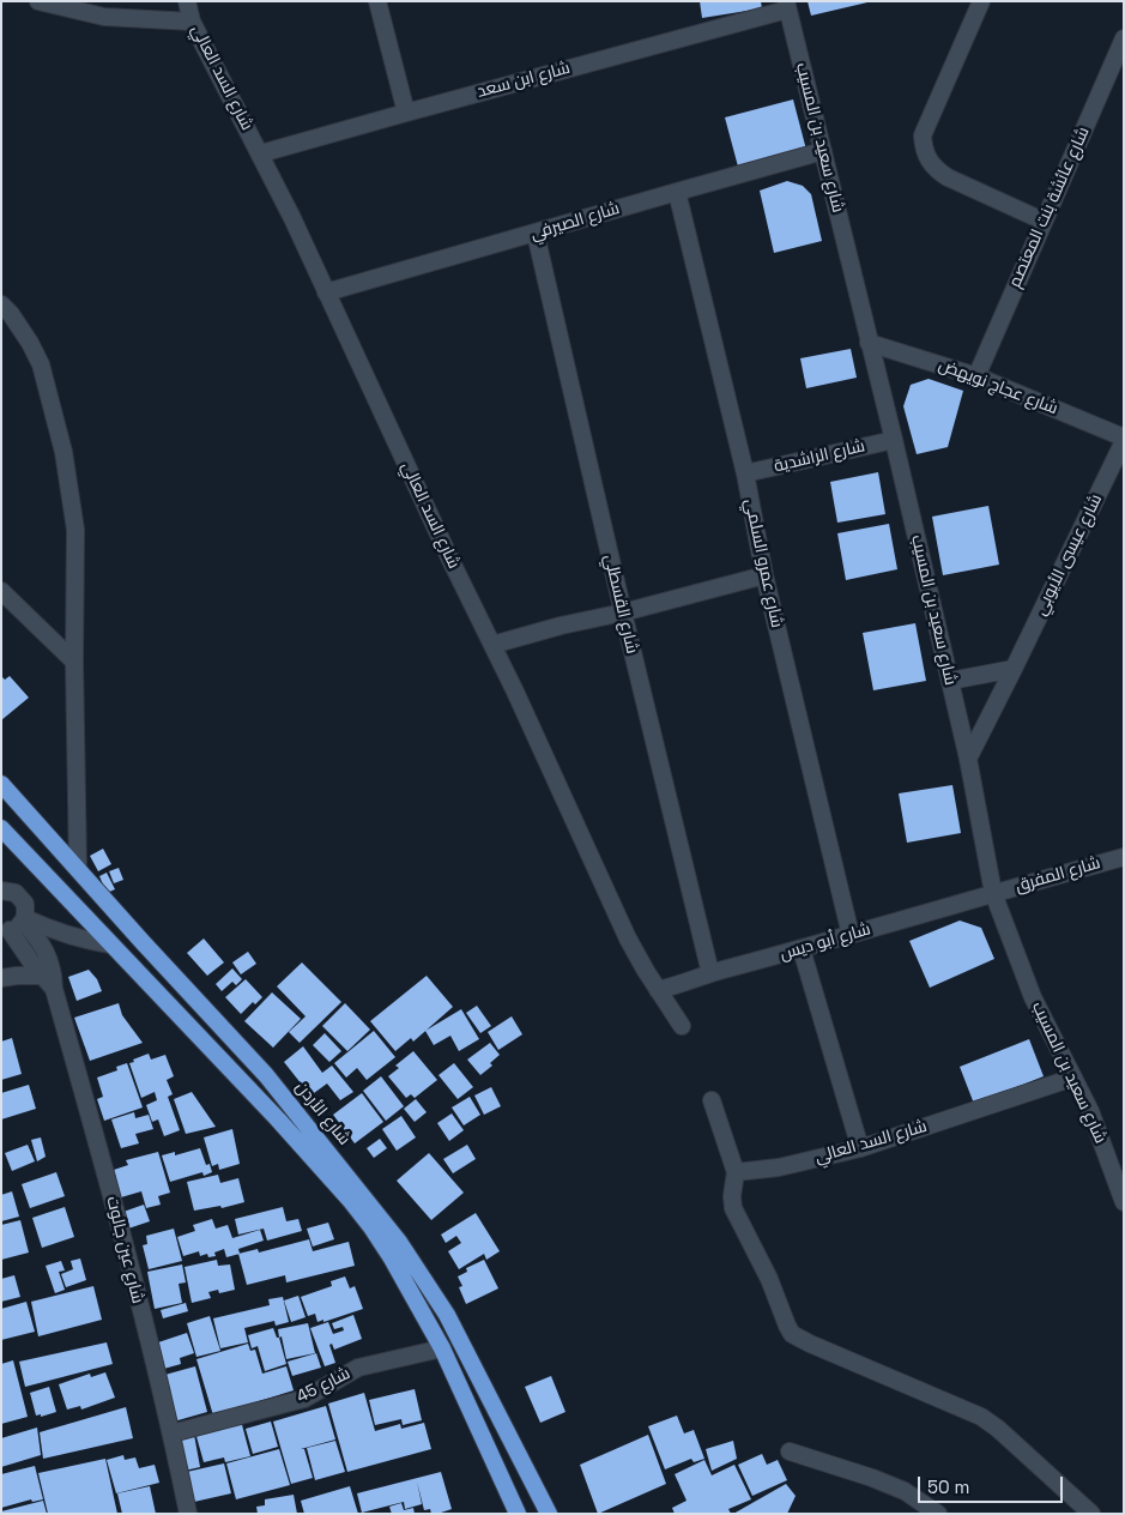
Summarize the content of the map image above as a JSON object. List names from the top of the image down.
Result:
{
  "streets": {
    "highway": ["شارع الأردن"],
    "street": [
      "شارع السد العالي",
      "شارع ابن سعد",
      "شارع سعيد بن المسيب",
      "شارع عائشة بنت المعتصم",
      "شارع الصيرفي",
      "شارع عجاج نويهض",
      "شارع الراشدية",
      "شارع عيسى الأيوبي",
      "شارع عمرو السلمي",
      "شارع القسطلي",
      "شارع المفرق",
      "شارع أبو ديس",
      "شارع عين جالوت",
      "شارع 45"
    ]
  },
  "crossings": [
    ["شارع السد العالي", "شارع ابن سعد"],
    ["شارع السد العالي", "شارع سعيد بن المسيب"],
    ["شارع السد العالي", "شارع الصيرفي"],
    ["شارع السد العالي", "شارع أبو ديس"],
    ["شارع ابن سعد", "شارع سعيد بن المسيب"],
    ["شارع سعيد بن المسيب", "شارع الصيرفي"],
    ["شارع سعيد بن المسيب", "شارع عجاج نويهض"],
    ["شارع سعيد بن المسيب", "شارع الراشدية"],
    ["شارع سعيد بن المسيب", "شارع عيسى الأيوبي"],
    ["شارع سعيد بن المسيب", "شارع المفرق"],
    ["شارع سعيد بن المسيب", "شارع أبو ديس"],
    ["شارع عائشة بنت المعتصم", "شارع عجاج نويهض"],
    ["شارع الصيرفي", "شارع عمرو السلمي"],
    ["شارع الصيرفي", "شارع القسطلي"],
    ["شارع عجاج نويهض", "شارع عيسى الأيوبي"],
    ["شارع الراشدية", "شارع عمرو السلمي"],
    ["شارع عمرو السلمي", "شارع أبو ديس"],
    ["شارع القسطلي", "شارع أبو ديس"],
    ["شارع المفرق", "شارع أبو ديس"],
    ["شارع عين جالوت", "شارع 45"]
  ],
  "scale_bar": "50 m"
}
